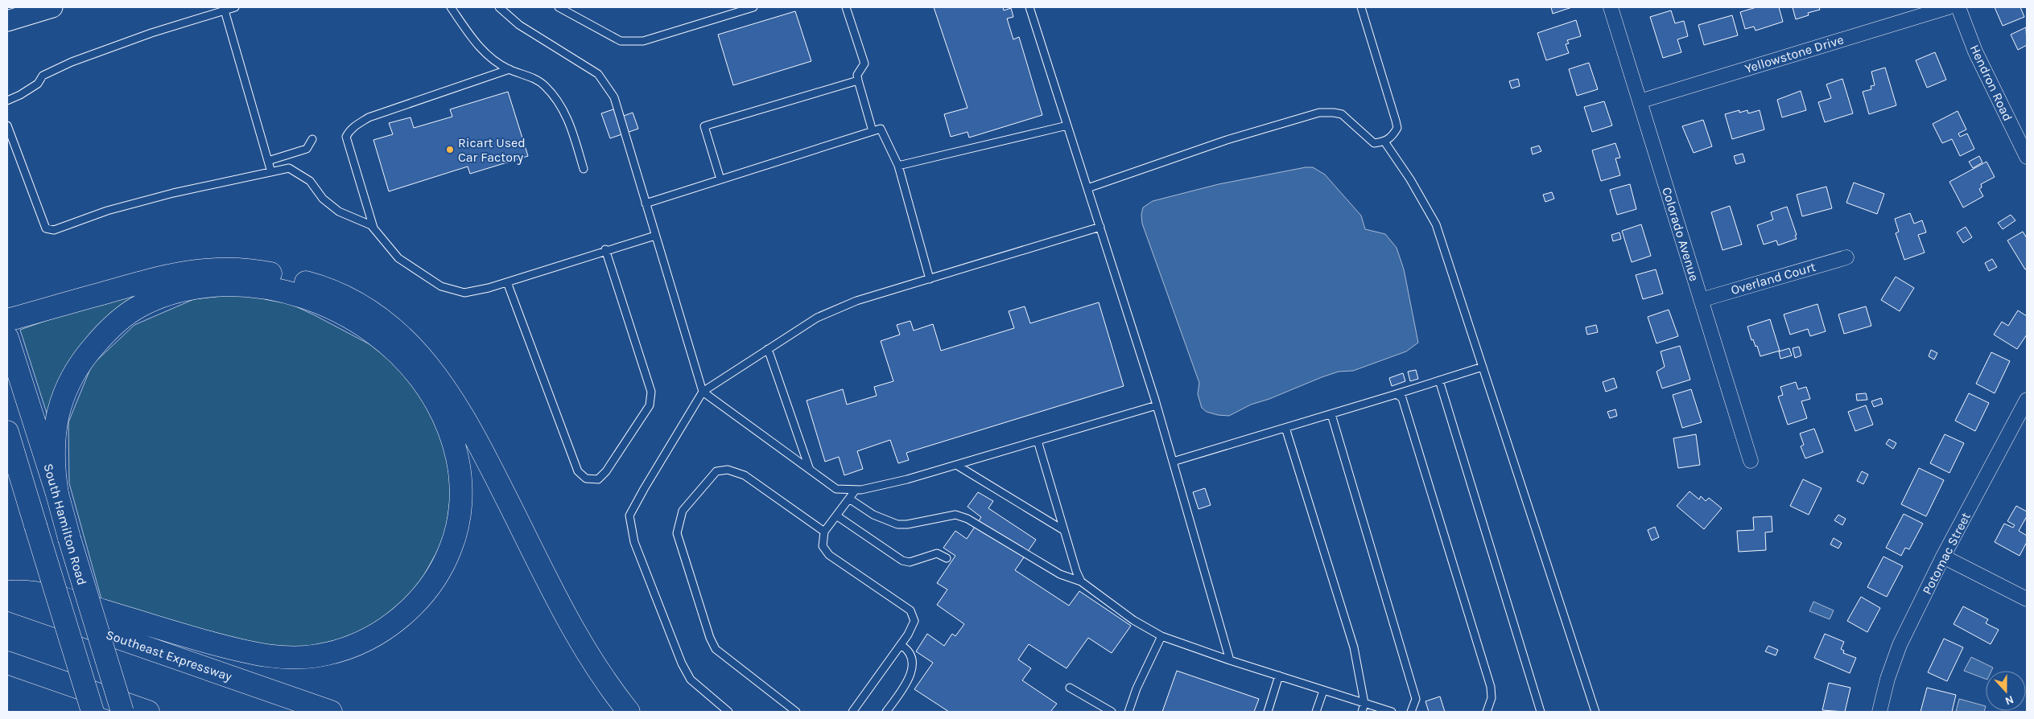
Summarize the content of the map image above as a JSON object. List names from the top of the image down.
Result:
{
  "streets": {
    "main road": ["South Hamilton Road", "Southeast Expressway"],
    "street": [
      "Yellowstone Drive",
      "Hendron Road",
      "Colorado Avenue",
      "Overland Court",
      "Potomac Street"
    ]
  },
  "crossings": [
    ["Yellowstone Drive", "Colorado Avenue"],
    ["Colorado Avenue", "Overland Court"]
  ],
  "places": ["Ricart Used Car Factory"],
  "north": "bottom"
}
